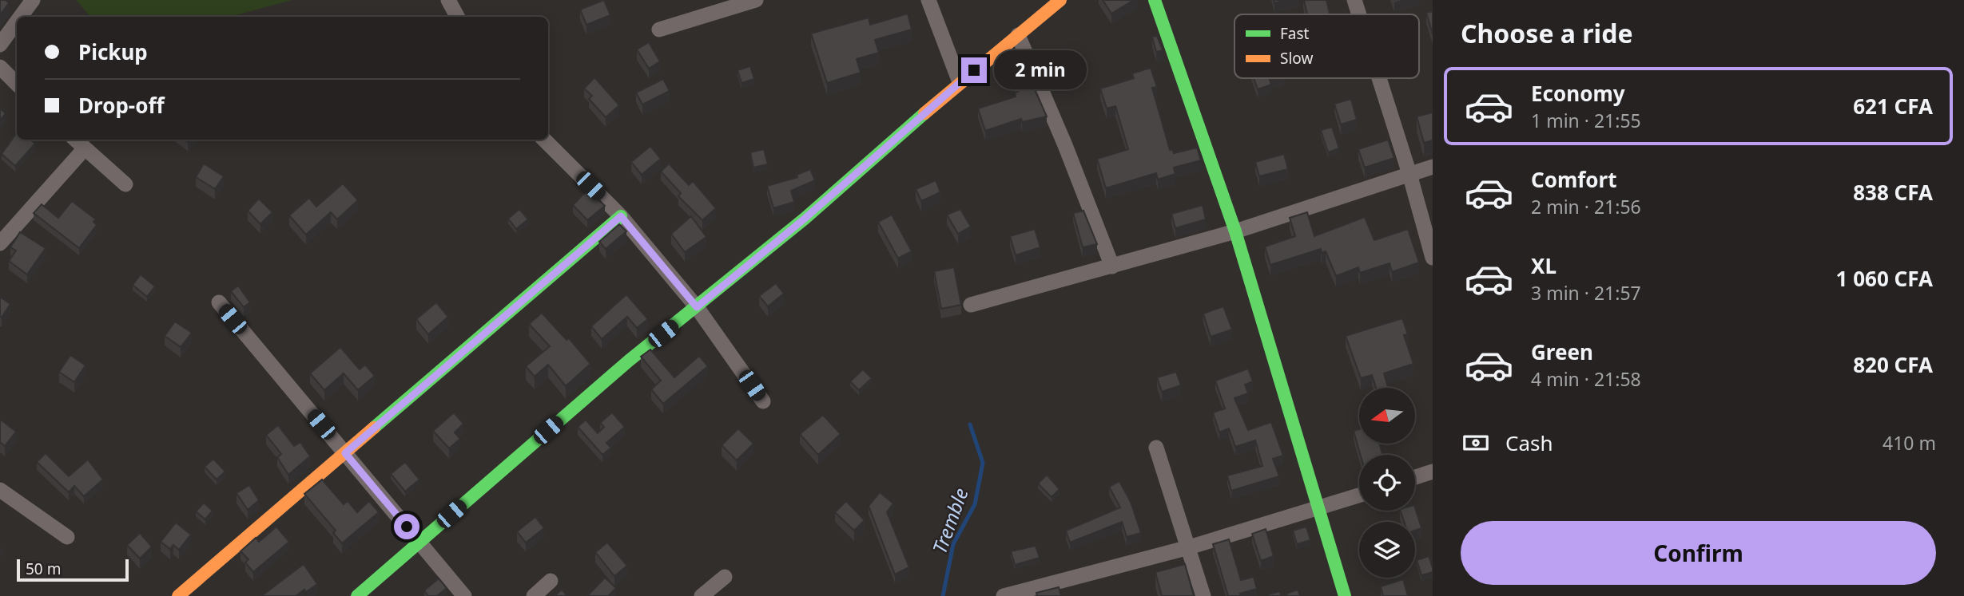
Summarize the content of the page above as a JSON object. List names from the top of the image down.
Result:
{
  "water": ["Tremble"],
  "legend": ["Fast", "Slow"],
  "scale_bar": "50 m",
  "north": "left",
  "page": {
    "heading": "Choose a ride",
    "banner": ["Pickup", "Drop-off"],
    "bubble": "2 min",
    "list": [
      {
        "name": "Economy",
        "note": "1 min · 21:55",
        "value": "621 CFA"
      },
      {
        "name": "Comfort",
        "note": "2 min · 21:56",
        "value": "838 CFA"
      },
      {
        "name": "XL",
        "note": "3 min · 21:57",
        "value": "1 060 CFA"
      },
      {
        "name": "Green",
        "note": "4 min · 21:58",
        "value": "820 CFA"
      }
    ],
    "pay": ["Cash", "410 m"],
    "buttons": "Confirm",
    "scale": "50 m"
  }
}
